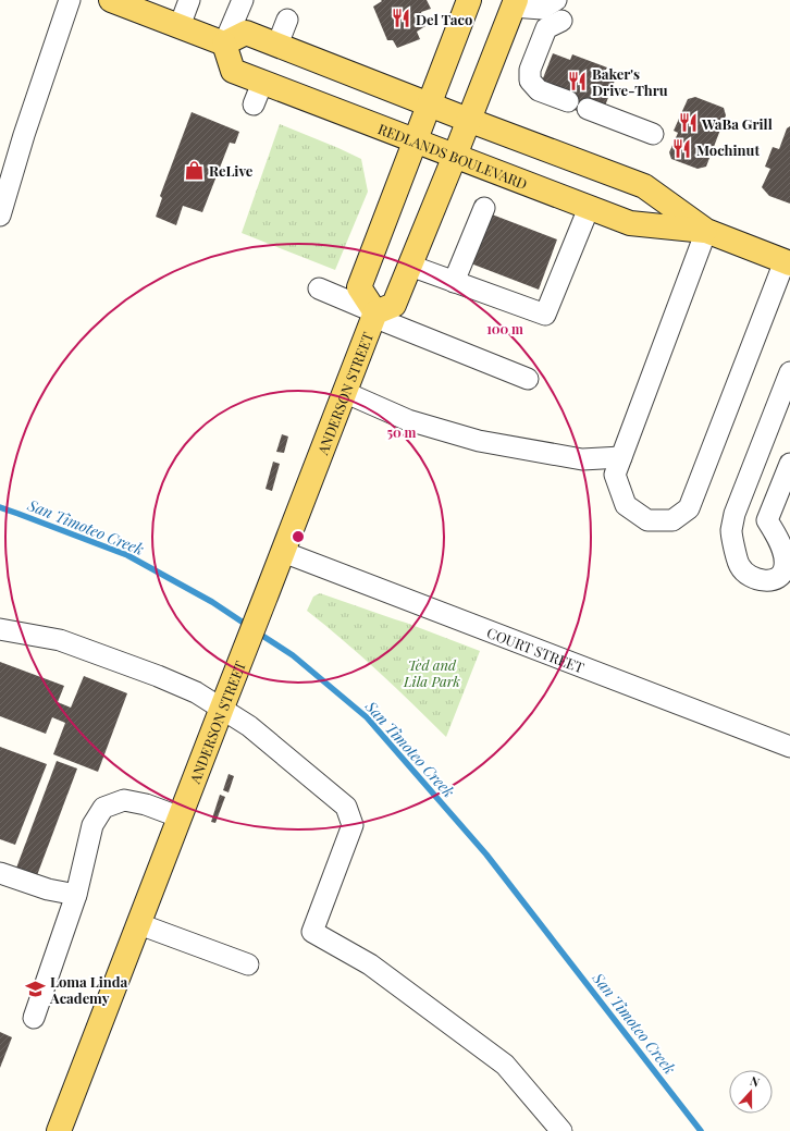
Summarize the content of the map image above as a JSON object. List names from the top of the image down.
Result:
{
  "streets": {
    "main road": ["REDLANDS BOULEVARD", "ANDERSON STREET"],
    "street": ["COURT STREET"]
  },
  "crossings": [
    ["ANDERSON STREET", "COURT STREET"]
  ],
  "water": ["San Timoteo Creek"],
  "parks": ["Ted and Lila Park"],
  "places": {
    "restaurant": [
      "Del Taco",
      "Baker's Drive-Thru",
      "WaBa Grill",
      "Mochinut"
    ],
    "shop": ["ReLive"],
    "school or university": ["Loma Linda Academy"]
  },
  "north": "top",
  "rings": ["100 m", "50 m"]
}
